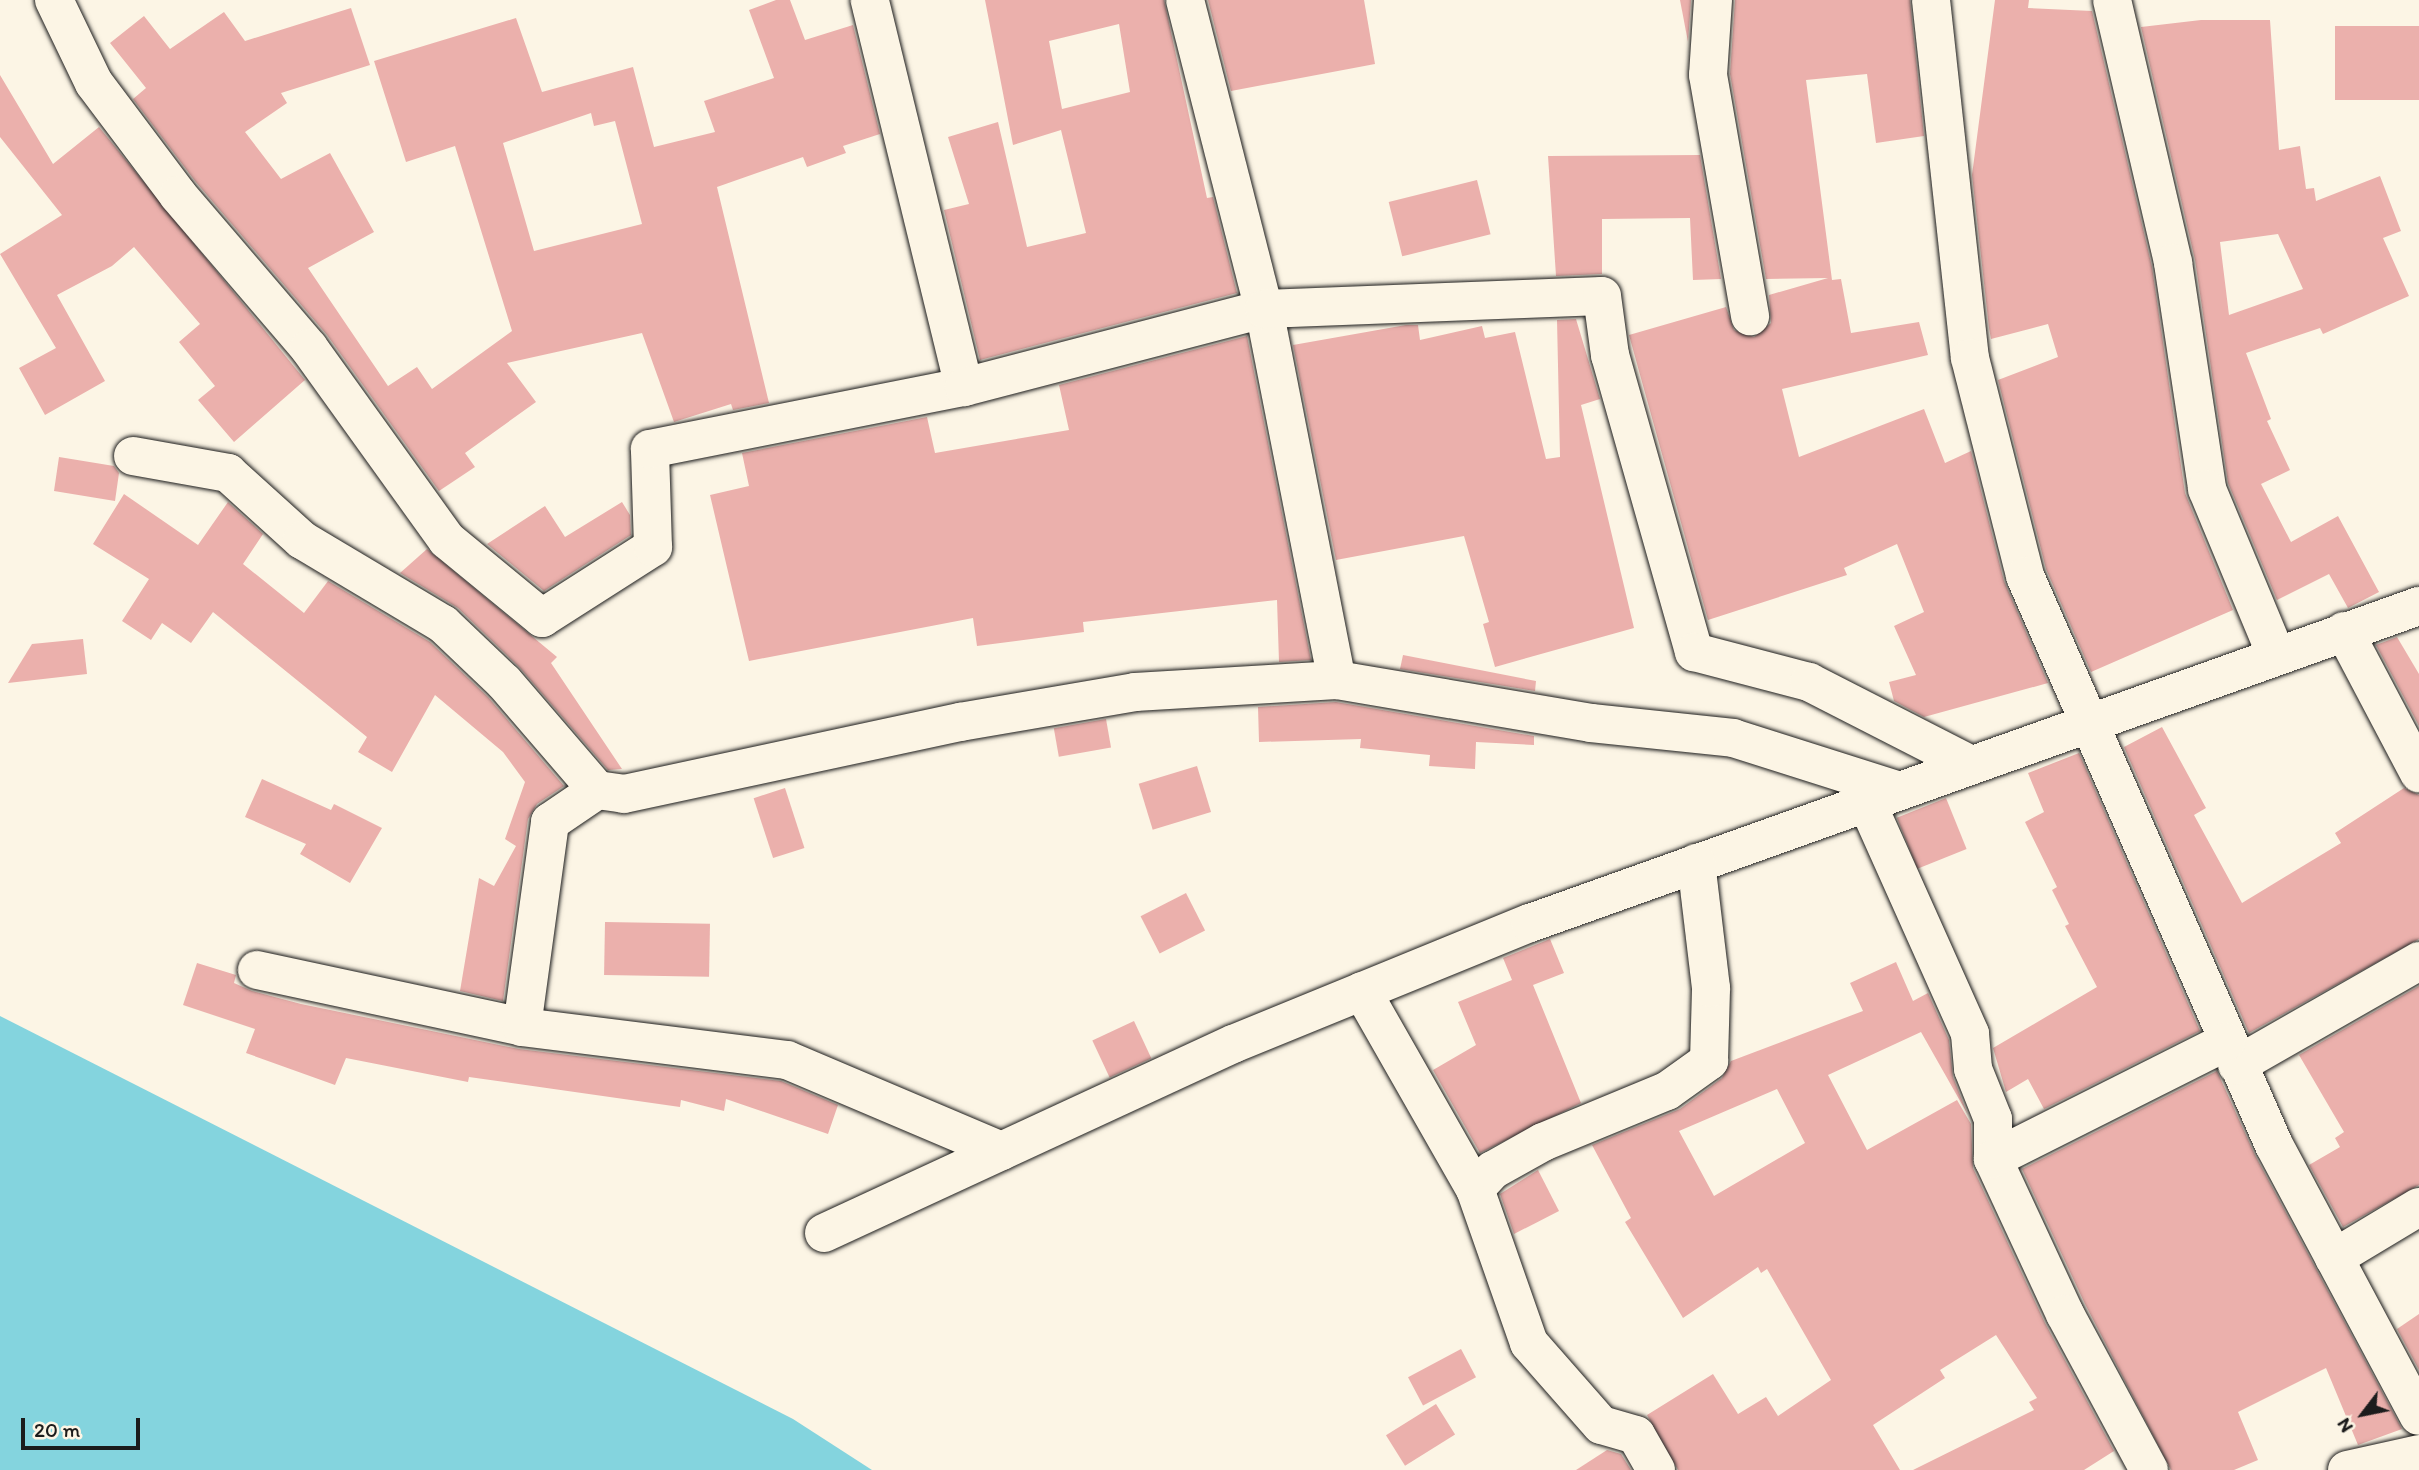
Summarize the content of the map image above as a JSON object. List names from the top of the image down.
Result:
{
  "scale_bar": "20 m",
  "north": "bottom left"
}
